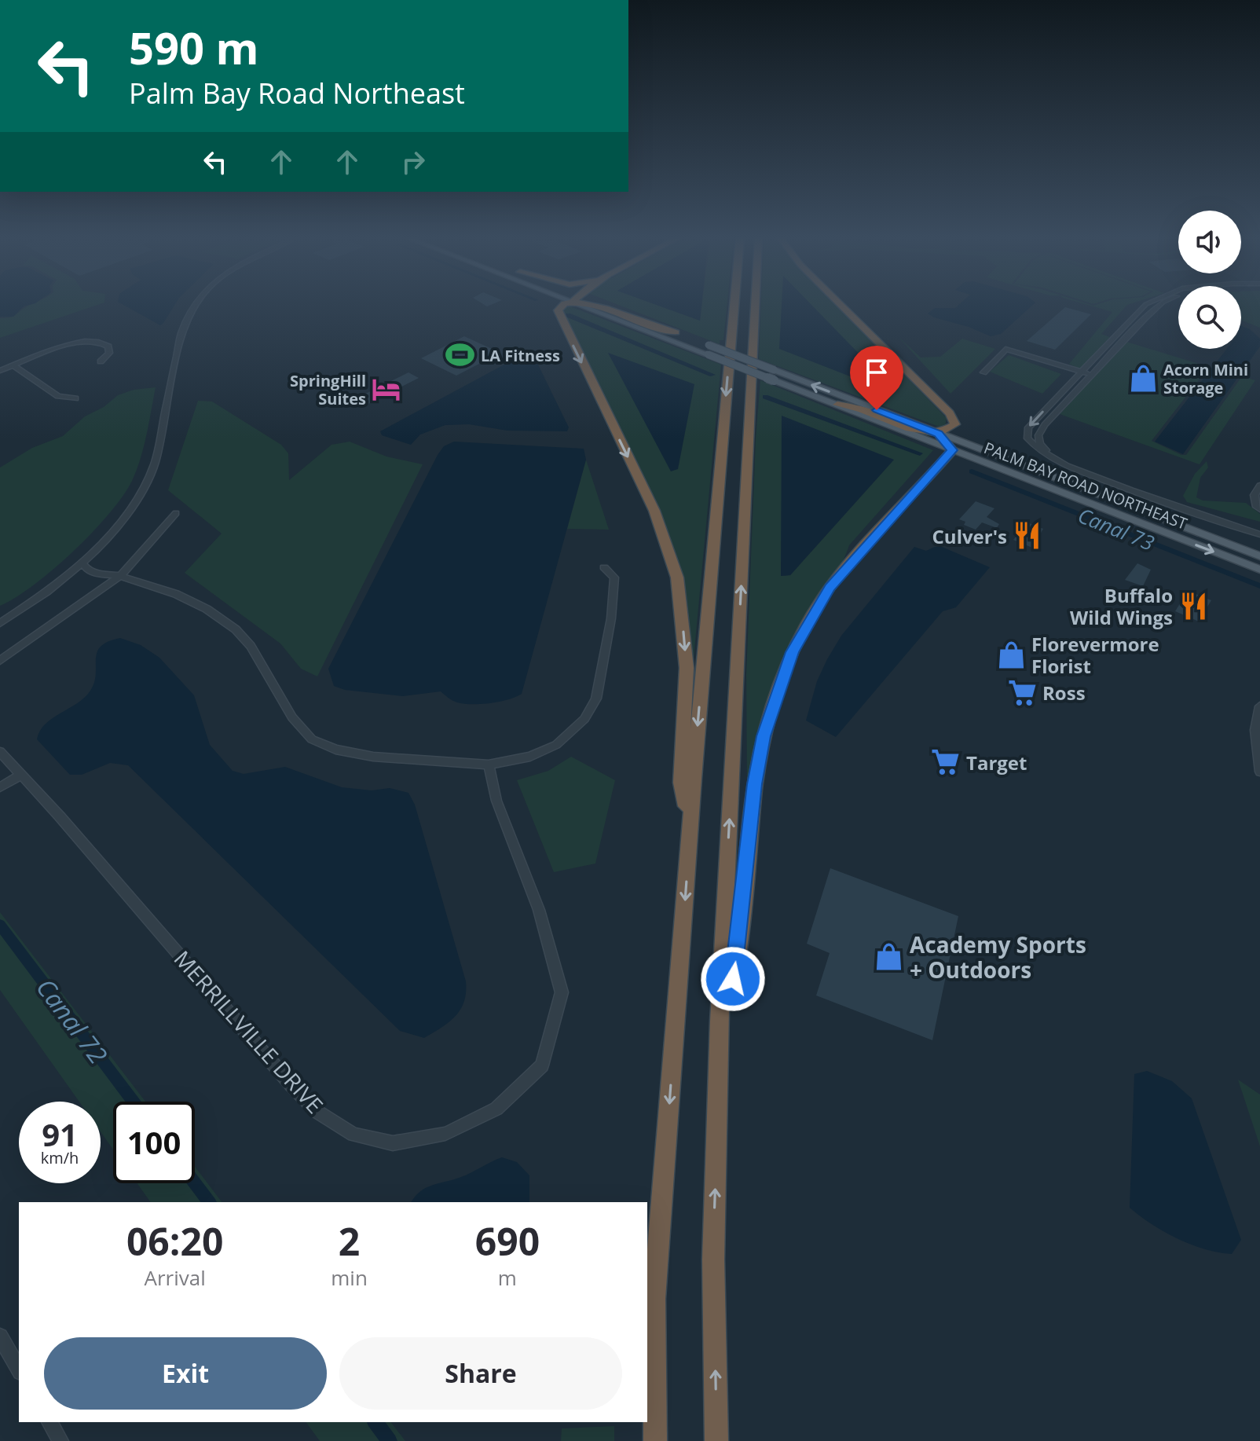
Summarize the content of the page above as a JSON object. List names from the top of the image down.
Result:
{
  "streets": {
    "main road": ["PALM BAY ROAD NORTHEAST"],
    "street": ["MERRILLVILLE DRIVE"]
  },
  "water": ["Canal 73", "Canal 72"],
  "places": {
    "sports": ["LA Fitness"],
    "shop": ["Acorn Mini Storage", "Florevermore Florist", "Academy Sports + Outdoors"],
    "hotel": ["SpringHill Suites"],
    "restaurant": ["Culver's", "Buffalo Wild Wings"],
    "supermarket": ["Ross", "Target"]
  },
  "page": {
    "turn": ["590 m", "Palm Bay Road Northeast"],
    "speed": "91 km/h",
    "limit": "100",
    "eta": [
      "06:20",
      "Arrival",
      "2",
      "min",
      "690",
      "m"
    ],
    "buttons": ["Exit", "Share"]
  }
}
